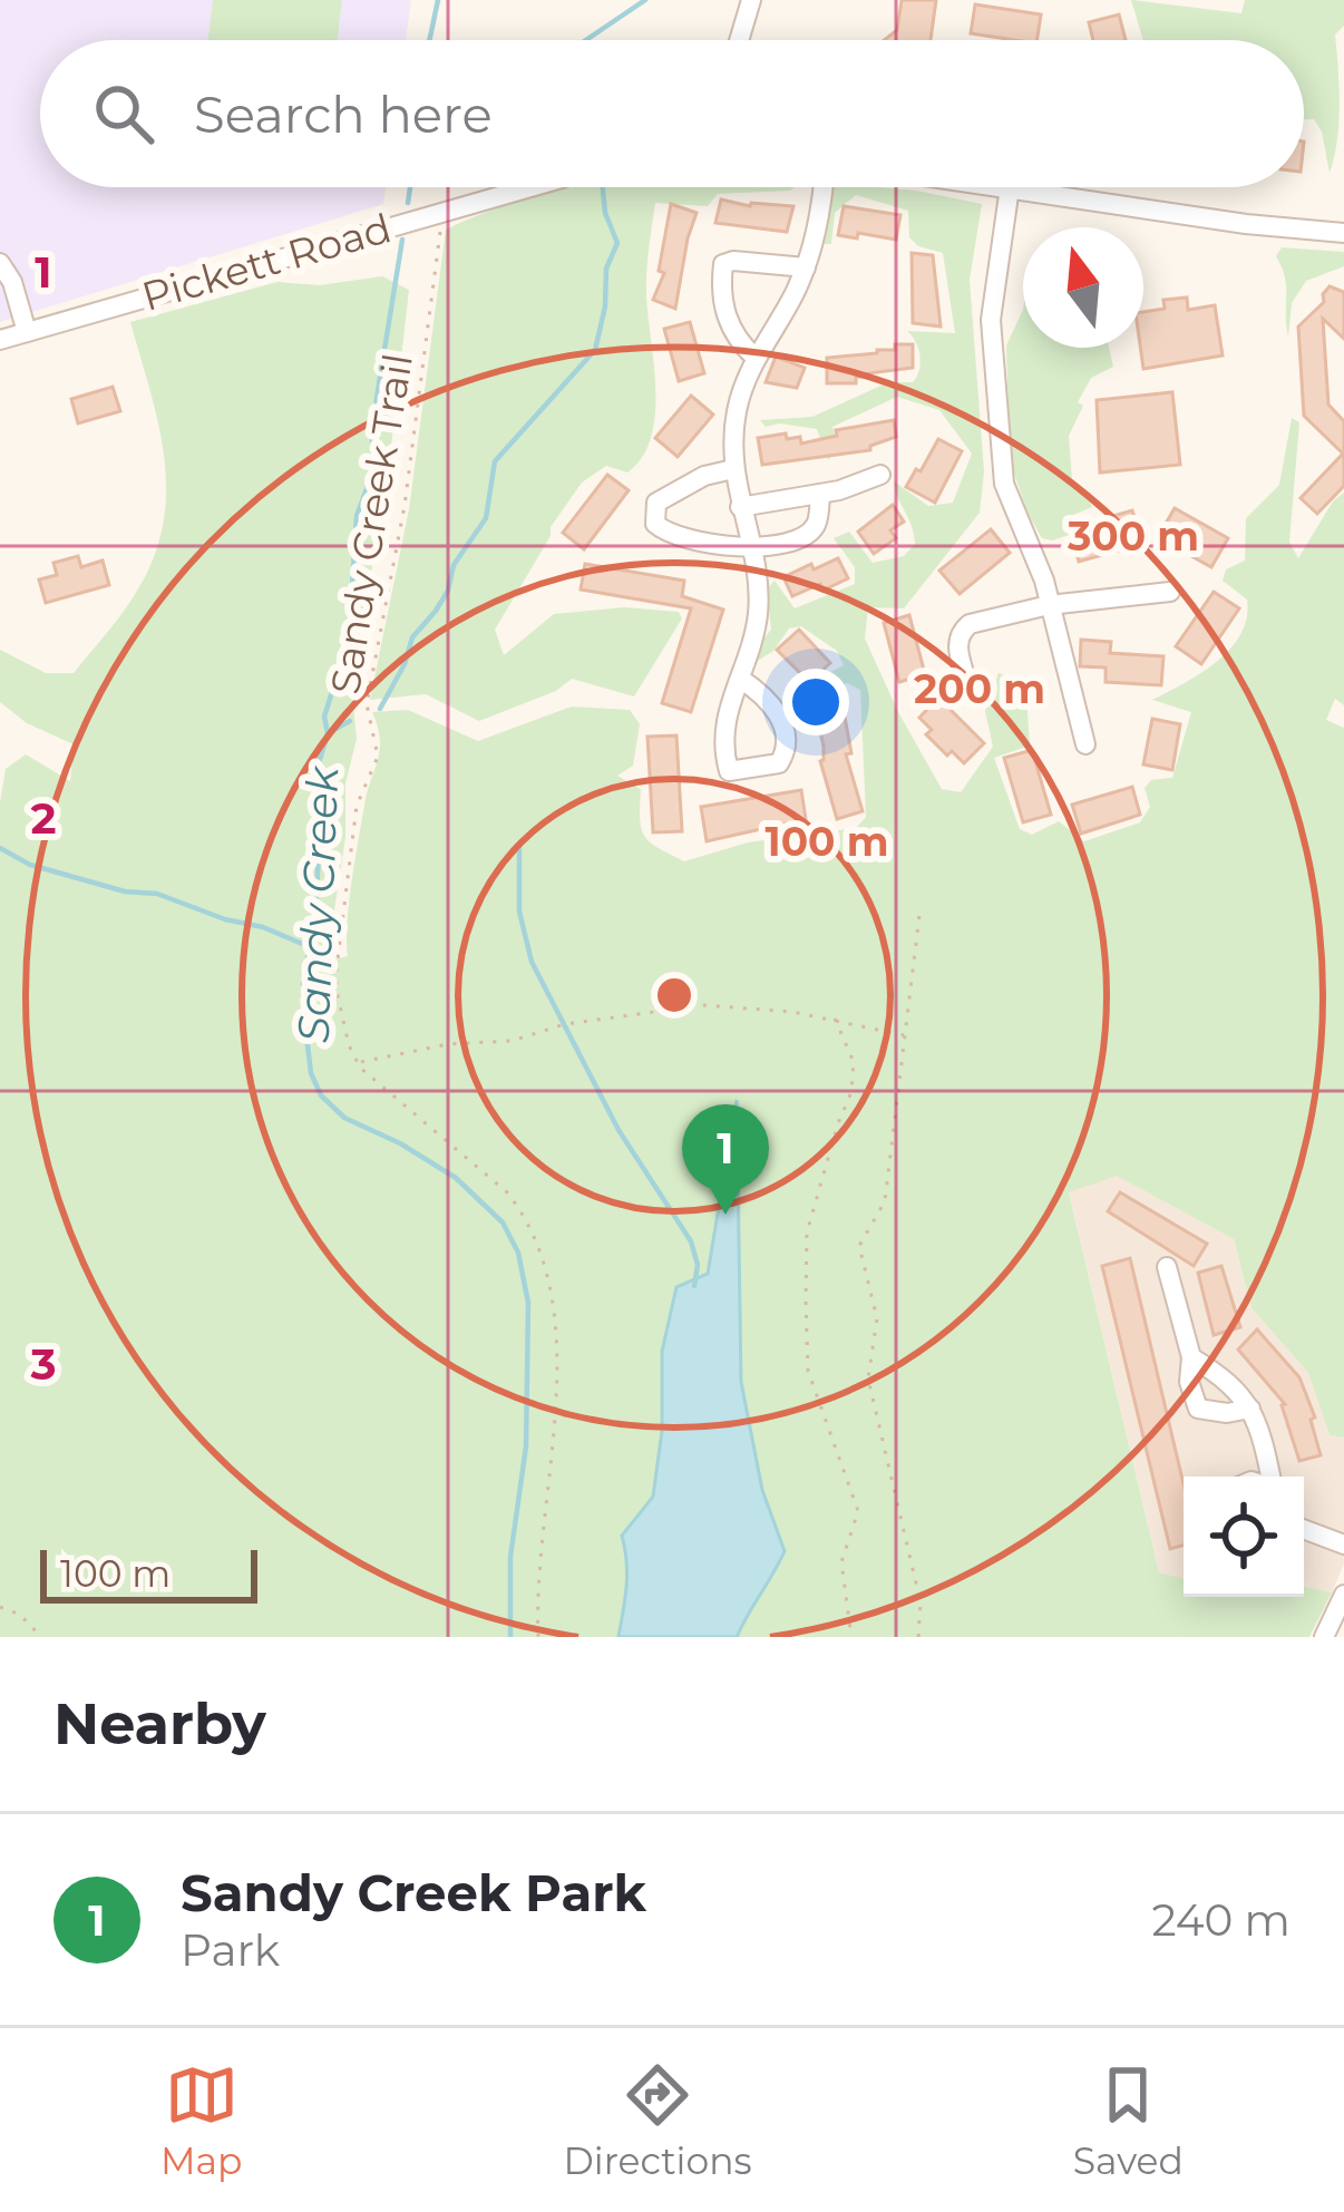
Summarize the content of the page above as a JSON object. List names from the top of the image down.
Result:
{
  "streets": {
    "street": ["Pickett Road"],
    "path": ["Sandy Creek Trail"]
  },
  "crossings": [
    ["Pickett Road", "Sandy Creek Trail"]
  ],
  "water": ["Sandy Creek"],
  "scale_bar": "100 m",
  "north": "top",
  "page": {
    "search": "Search here",
    "pins": "1",
    "scale": "100 m",
    "heading": "Nearby",
    "list": [
      {
        "mark": "1",
        "name": "Sandy Creek Park",
        "note": "Park",
        "value": "240 m"
      }
    ],
    "nav": ["Map", "Directions", "Saved"]
  },
  "grid": {
    "rows": ["1", "2", "3"]
  },
  "rings": ["300 m", "200 m", "100 m"]
}
